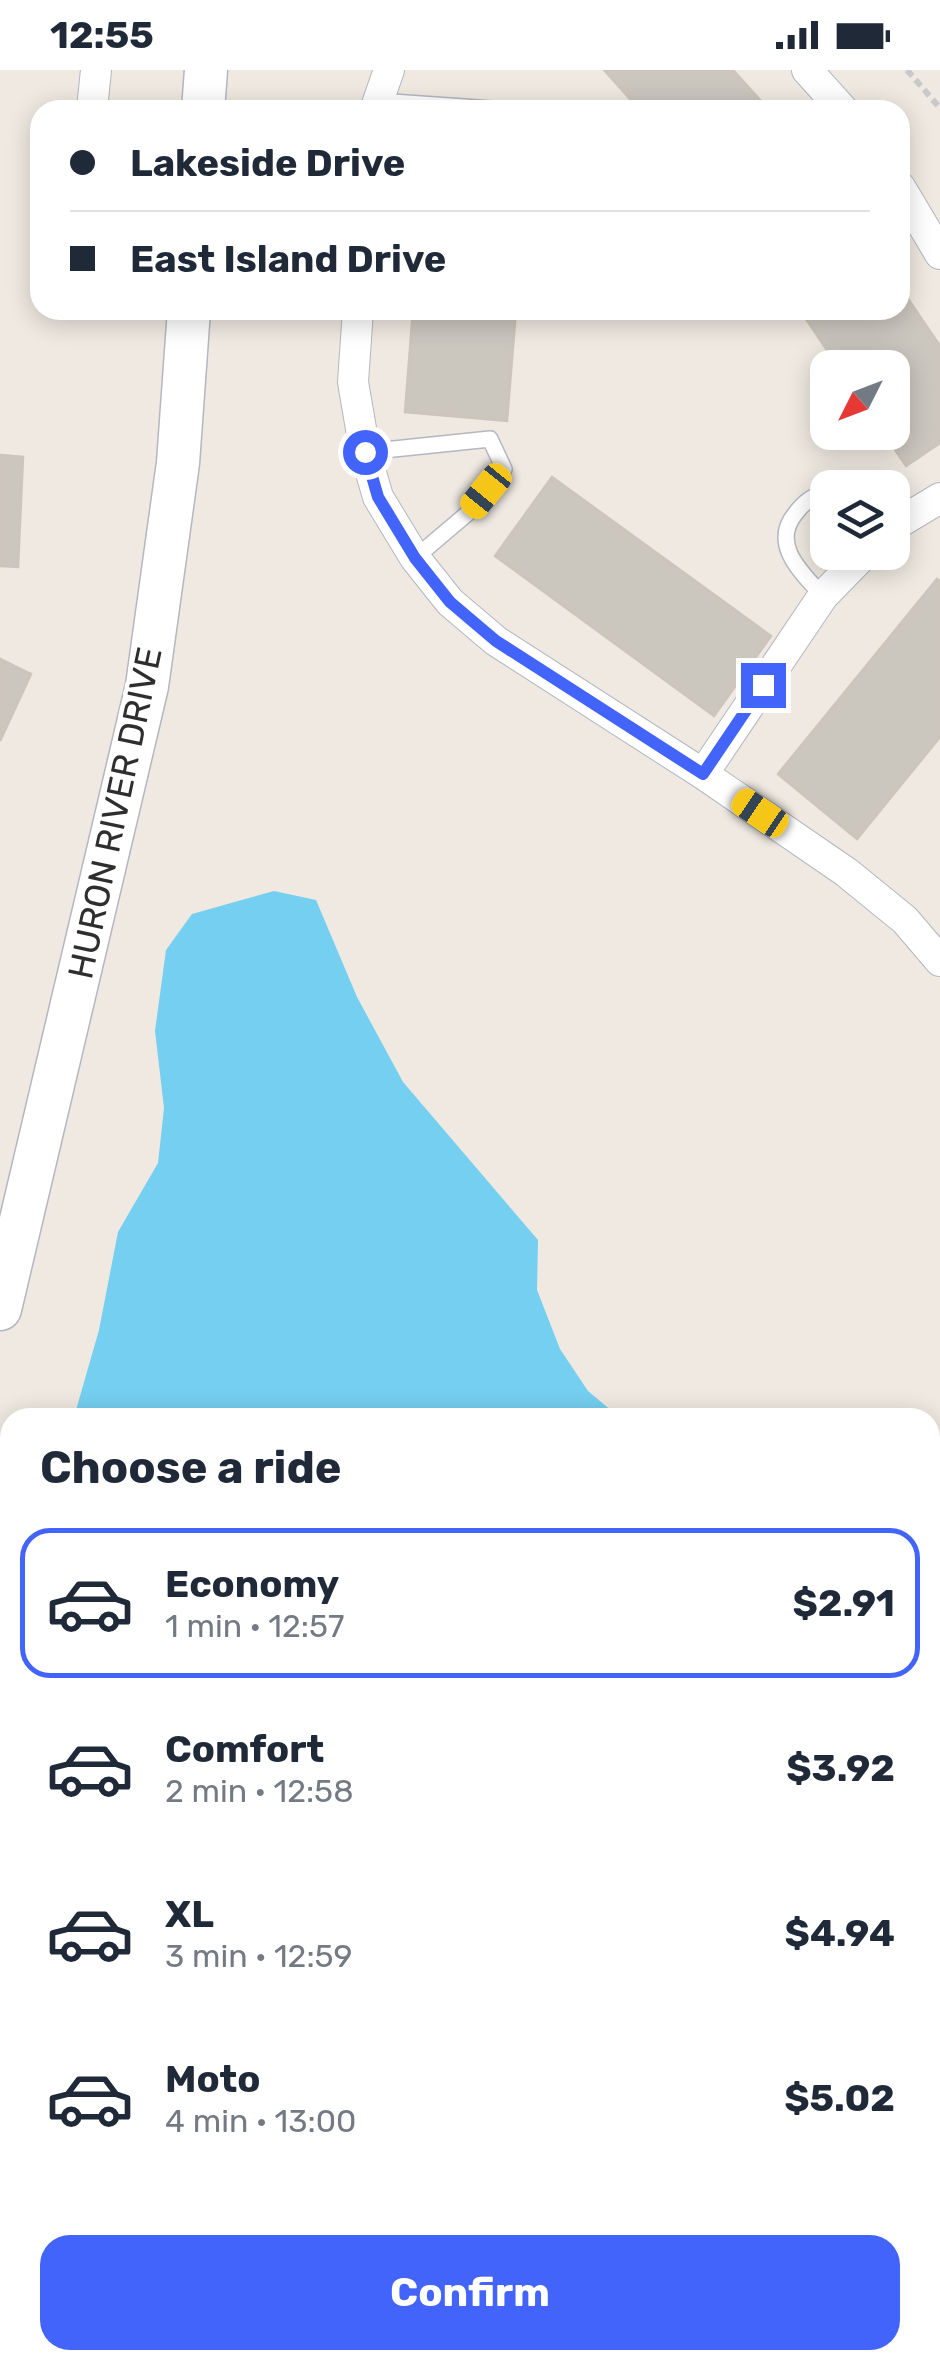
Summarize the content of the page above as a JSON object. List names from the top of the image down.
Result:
{
  "streets": {
    "main road": ["HURON RIVER DRIVE"]
  },
  "north": "bottom left",
  "page": {
    "status": "12:55",
    "banner": ["Lakeside Drive", "East Island Drive"],
    "heading": "Choose a ride",
    "list": [
      {
        "name": "Economy",
        "note": "1 min · 12:57",
        "value": "$2.91"
      },
      {
        "name": "Comfort",
        "note": "2 min · 12:58",
        "value": "$3.92"
      },
      {
        "name": "XL",
        "note": "3 min · 12:59",
        "value": "$4.94"
      },
      {
        "name": "Moto",
        "note": "4 min · 13:00",
        "value": "$5.02"
      }
    ],
    "buttons": "Confirm"
  }
}
